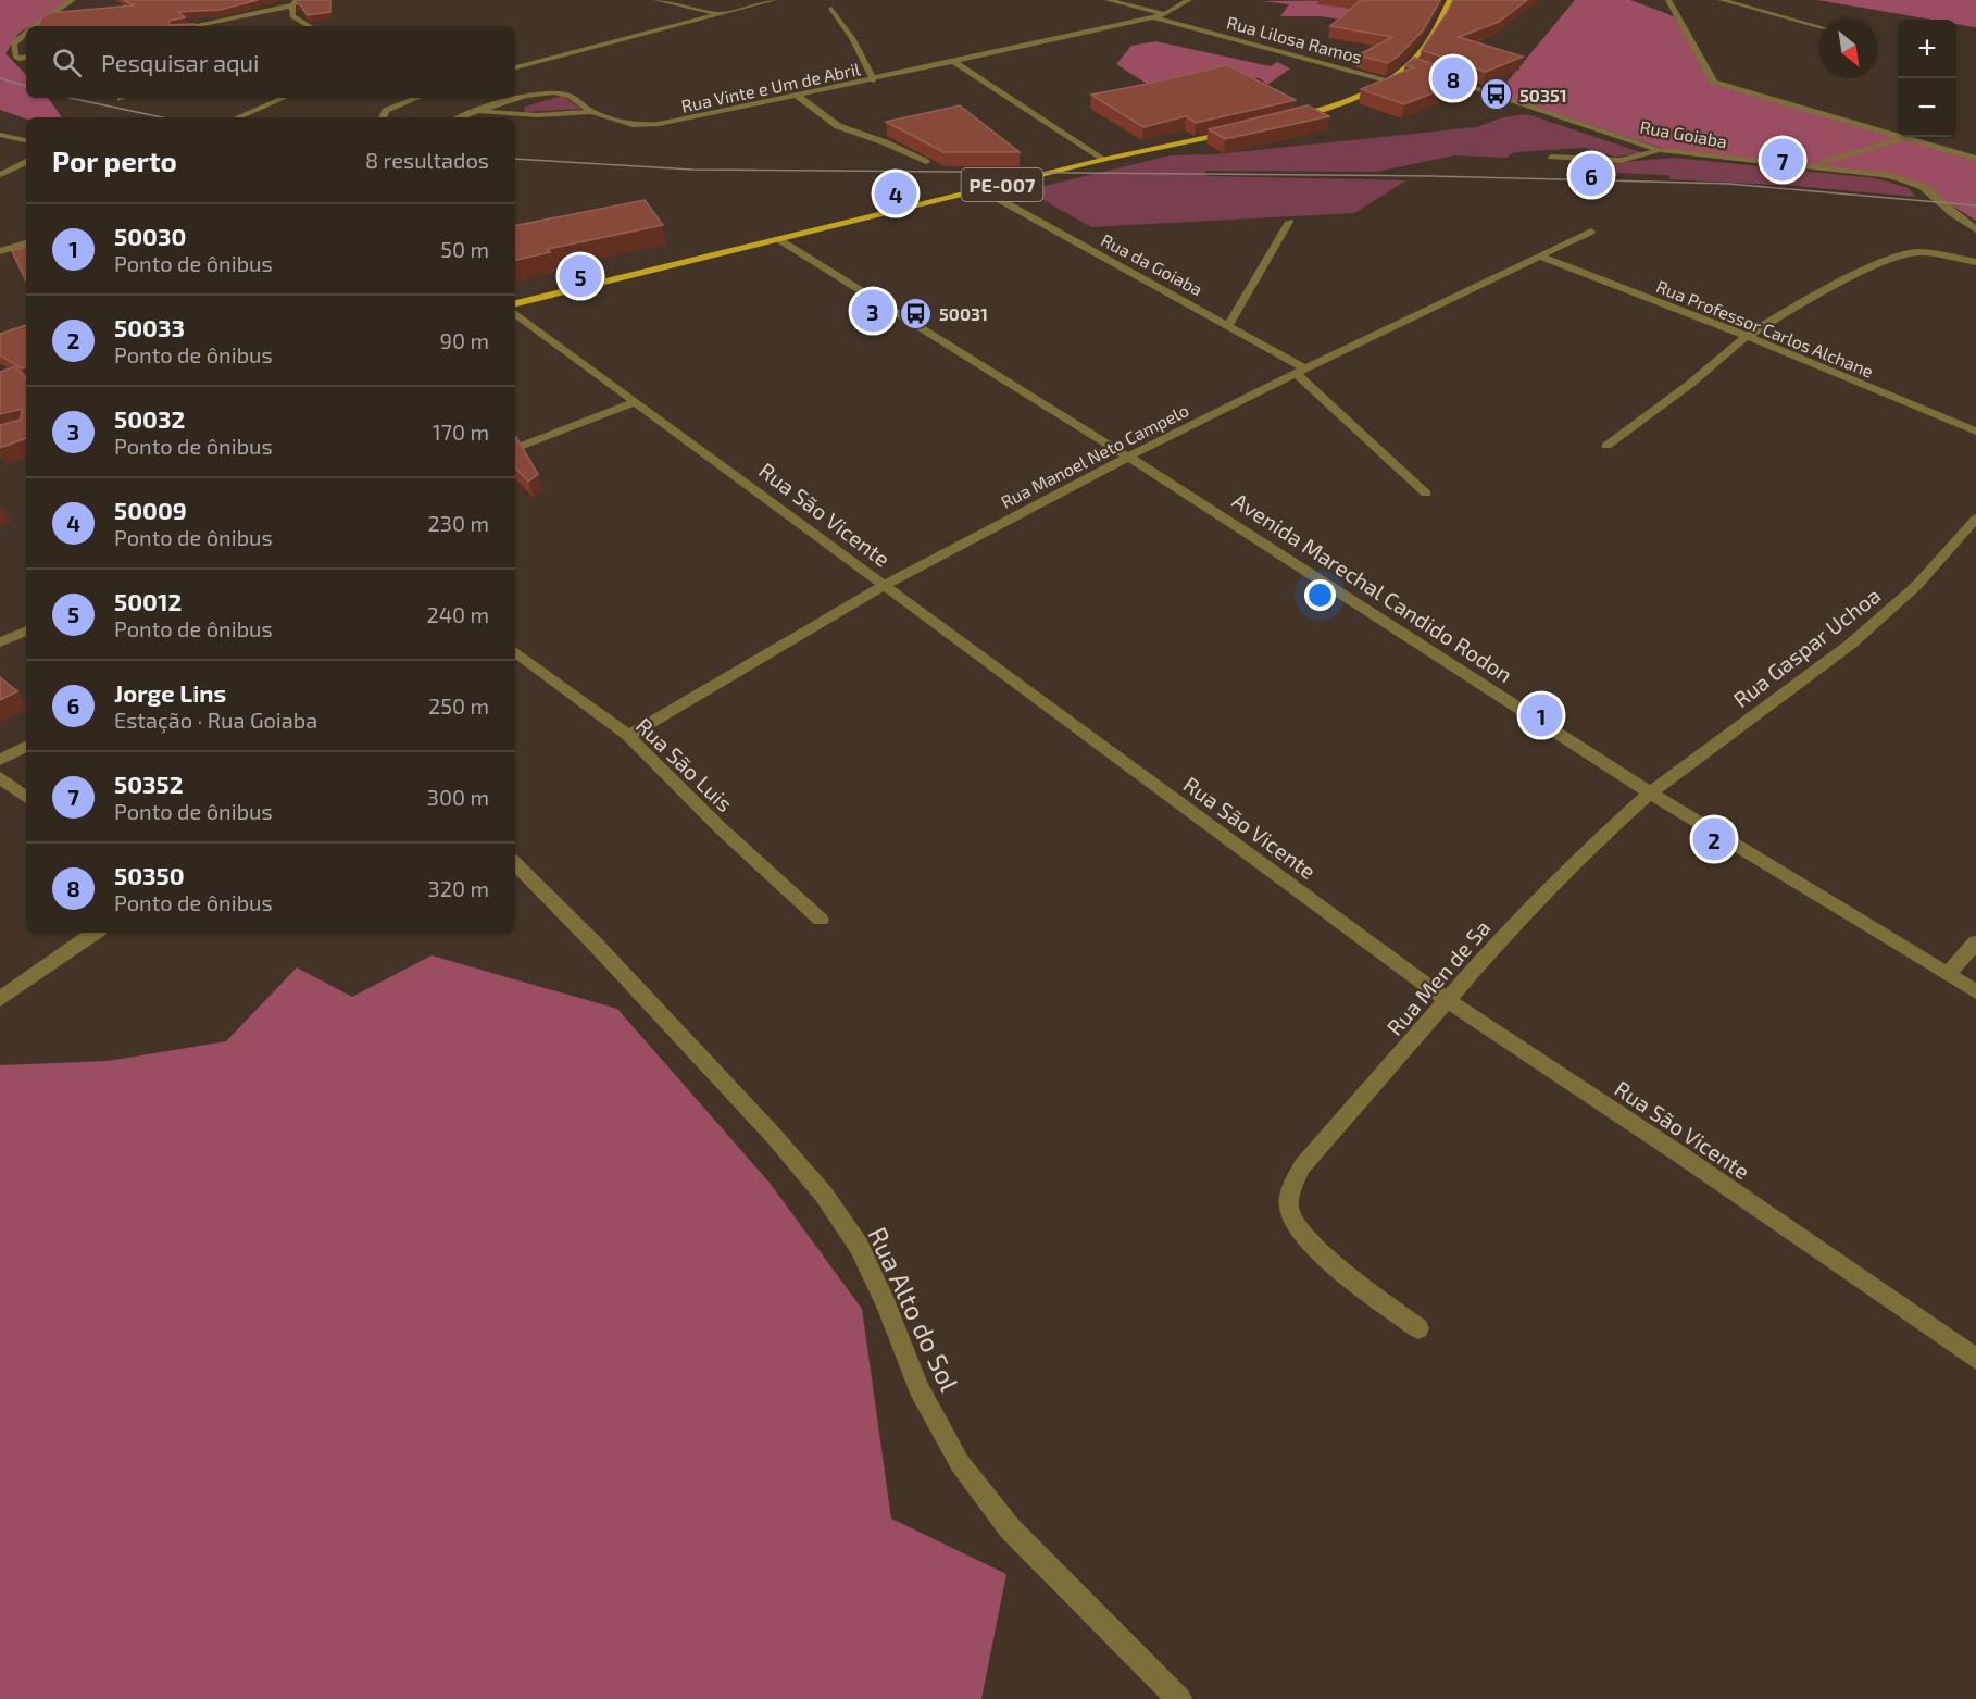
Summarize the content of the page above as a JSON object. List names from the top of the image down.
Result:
{
  "streets": {
    "main road": ["PE-007"],
    "street": [
      "Rua Lilosa Ramos",
      "Rua Vinte e Um de Abril",
      "Rua Goiaba",
      "Rua da Goiaba",
      "Rua Professor Carlos Alchane",
      "Rua Manoel Neto Campelo",
      "Rua São Vicente",
      "Avenida Marechal Candido Rodon",
      "Rua Gaspar Uchoa",
      "Rua São Luis",
      "Rua Men de Sa",
      "Rua Alto do Sol"
    ]
  },
  "crossings": [
    ["Rua Lilosa Ramos", "Rua Vinte e Um de Abril"],
    ["PE-007", "Rua da Goiaba"],
    ["PE-007", "Avenida Marechal Candido Rodon"],
    ["Rua da Goiaba", "Rua Manoel Neto Campelo"],
    ["Rua Professor Carlos Alchane", "Rua Manoel Neto Campelo"],
    ["Rua Manoel Neto Campelo", "Rua São Vicente"],
    ["Rua Manoel Neto Campelo", "Avenida Marechal Candido Rodon"],
    ["Rua Manoel Neto Campelo", "Rua São Luis"],
    ["Rua São Vicente", "Rua Men de Sa"],
    ["Avenida Marechal Candido Rodon", "Rua Gaspar Uchoa"],
    ["Avenida Marechal Candido Rodon", "Rua Men de Sa"],
    ["Rua Gaspar Uchoa", "Rua Men de Sa"]
  ],
  "places": {
    "bus stop": ["50351", "50031"]
  },
  "north": "bottom right",
  "page": {
    "map_buttons": ["+", "−"],
    "search": "Pesquisar aqui",
    "pins": [
      "8",
      "7",
      "6",
      "4",
      "5",
      "3",
      "1",
      "2"
    ],
    "heading": ["Por perto", "8 resultados"],
    "list": [
      {
        "mark": "1",
        "name": "50030",
        "note": "Ponto de ônibus",
        "value": "50 m"
      },
      {
        "mark": "2",
        "name": "50033",
        "note": "Ponto de ônibus",
        "value": "90 m"
      },
      {
        "mark": "3",
        "name": "50032",
        "note": "Ponto de ônibus",
        "value": "170 m"
      },
      {
        "mark": "4",
        "name": "50009",
        "note": "Ponto de ônibus",
        "value": "230 m"
      },
      {
        "mark": "5",
        "name": "50012",
        "note": "Ponto de ônibus",
        "value": "240 m"
      },
      {
        "mark": "6",
        "name": "Jorge Lins",
        "note": "Estação · Rua Goiaba",
        "value": "250 m"
      },
      {
        "mark": "7",
        "name": "50352",
        "note": "Ponto de ônibus",
        "value": "300 m"
      },
      {
        "mark": "8",
        "name": "50350",
        "note": "Ponto de ônibus",
        "value": "320 m"
      }
    ]
  }
}
